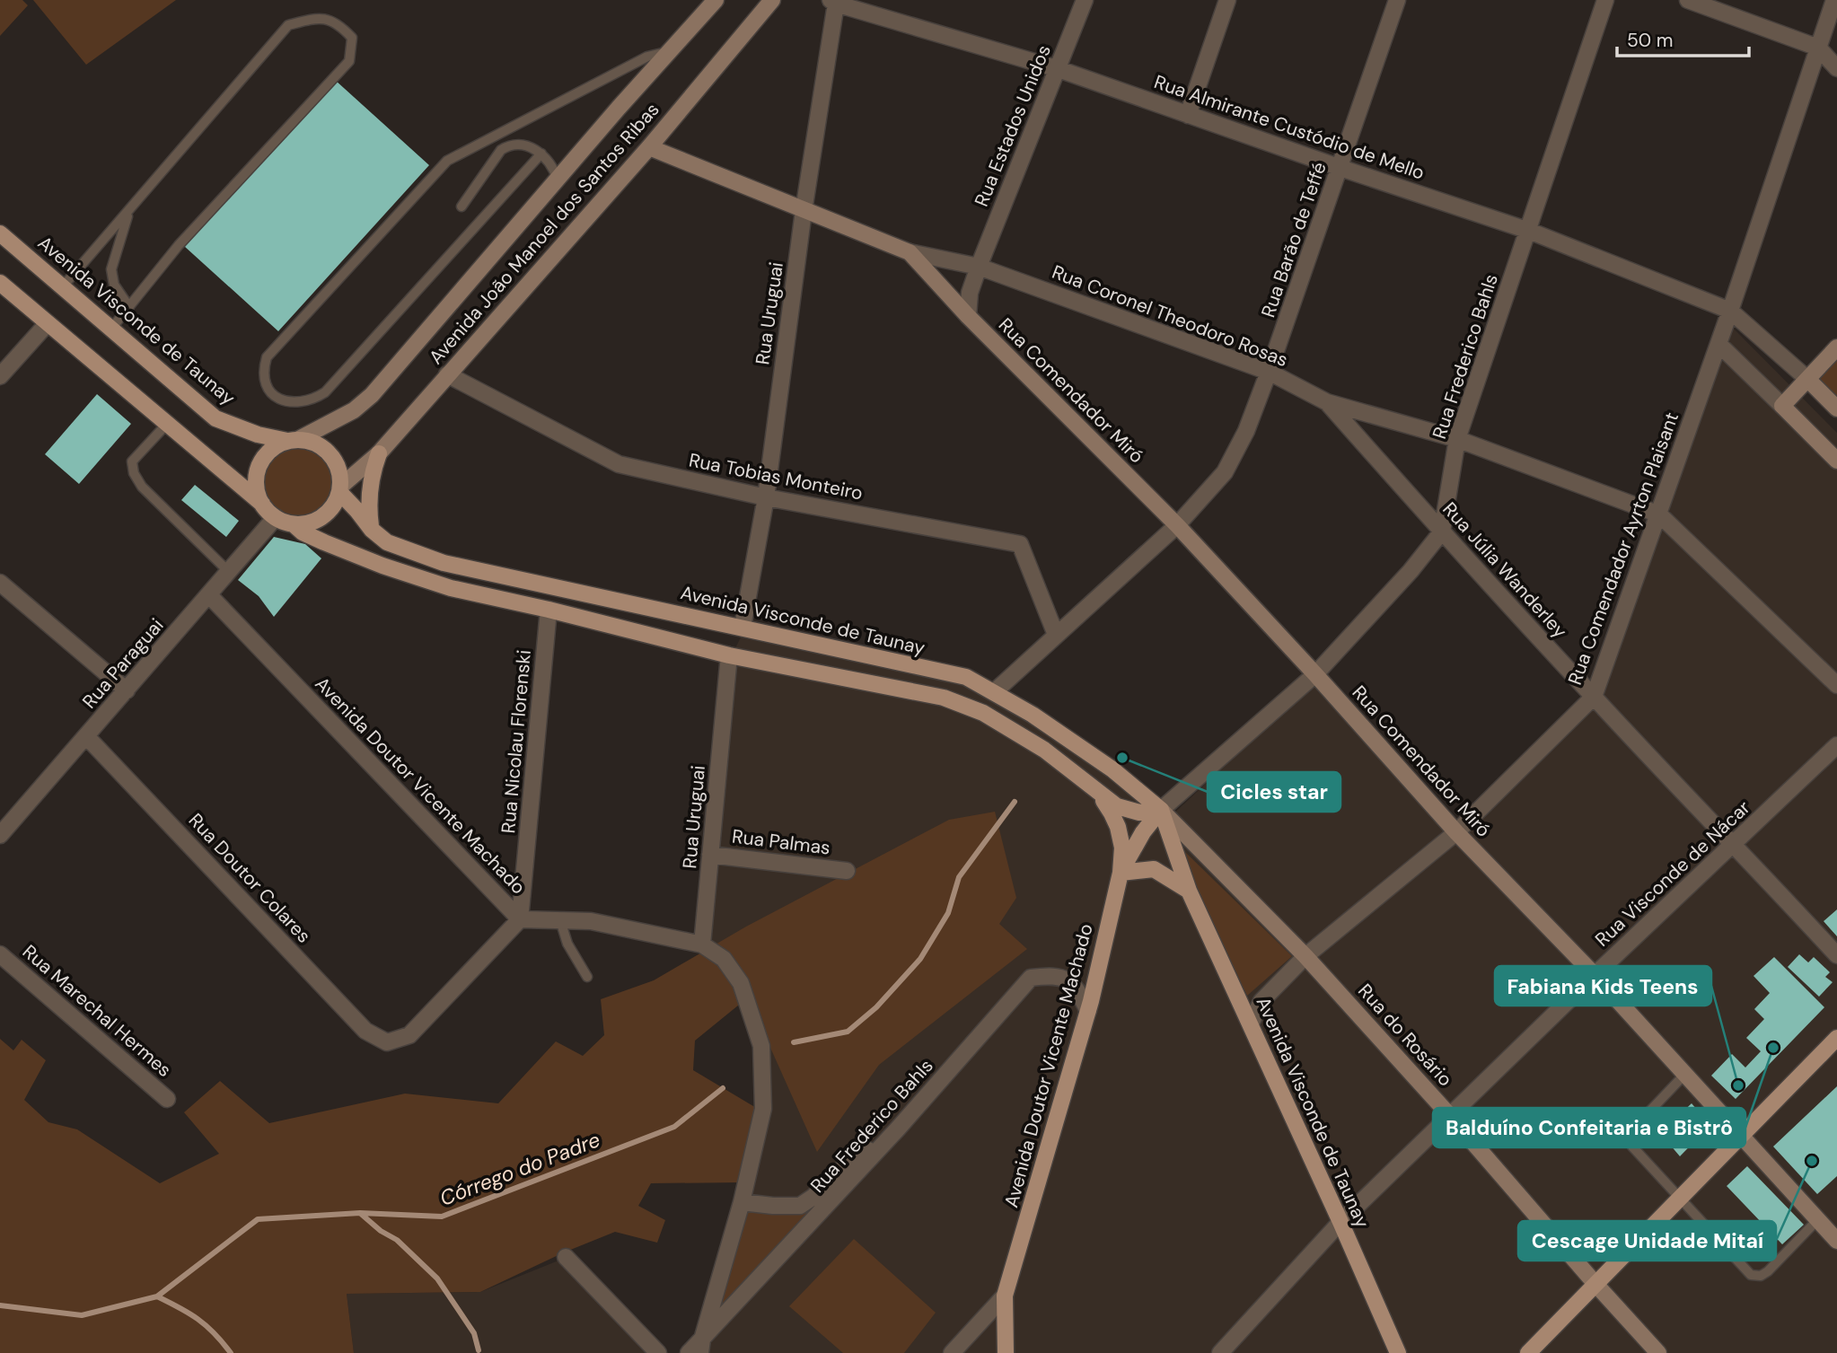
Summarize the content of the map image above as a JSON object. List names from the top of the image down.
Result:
{
  "streets": {
    "main road": [
      "Avenida João Manoel dos Santos Ribas",
      "Rua Coronel Theodoro Rosas",
      "Avenida Visconde de Taunay",
      "Rua Comendador Miró",
      "Avenida Doutor Vicente Machado",
      "Rua do Rosário"
    ],
    "street": [
      "Rua Estados Unidos",
      "Rua Almirante Custódio de Mello",
      "Rua Barão de Teffé",
      "Rua Uruguai",
      "Rua Frederico Bahls",
      "Rua Tobias Monteiro",
      "Rua Comendador Ayrton Plaisant",
      "Rua Júlia Wanderley",
      "Rua Paraguai",
      "Rua Nicolau Florenski",
      "Rua Palmas",
      "Rua Visconde de Nácar",
      "Rua Doutor Colares",
      "Rua Marechal Hermes"
    ]
  },
  "crossings": [
    ["Rua Estados Unidos", "Rua Almirante Custódio de Mello"],
    ["Rua Estados Unidos", "Rua Coronel Theodoro Rosas"],
    ["Rua Almirante Custódio de Mello", "Rua Barão de Teffé"],
    ["Rua Almirante Custódio de Mello", "Rua Uruguai"],
    ["Rua Almirante Custódio de Mello", "Rua Frederico Bahls"],
    ["Rua Almirante Custódio de Mello", "Rua Comendador Ayrton Plaisant"],
    ["Avenida João Manoel dos Santos Ribas", "Rua Coronel Theodoro Rosas"],
    ["Avenida João Manoel dos Santos Ribas", "Avenida Visconde de Taunay"],
    ["Avenida João Manoel dos Santos Ribas", "Rua Tobias Monteiro"],
    ["Avenida João Manoel dos Santos Ribas", "Rua Paraguai"],
    ["Rua Barão de Teffé", "Rua Coronel Theodoro Rosas"],
    ["Rua Barão de Teffé", "Avenida Visconde de Taunay"],
    ["Rua Barão de Teffé", "Rua Comendador Miró"],
    ["Rua Barão de Teffé", "Rua Tobias Monteiro"],
    ["Rua Uruguai", "Rua Coronel Theodoro Rosas"],
    ["Rua Uruguai", "Avenida Visconde de Taunay"],
    ["Rua Uruguai", "Rua Tobias Monteiro"],
    ["Rua Uruguai", "Avenida Doutor Vicente Machado"],
    ["Rua Uruguai", "Rua Palmas"],
    ["Rua Coronel Theodoro Rosas", "Rua Frederico Bahls"],
    ["Rua Coronel Theodoro Rosas", "Rua Comendador Miró"],
    ["Rua Coronel Theodoro Rosas", "Rua Comendador Ayrton Plaisant"],
    ["Rua Coronel Theodoro Rosas", "Rua Júlia Wanderley"],
    ["Avenida Visconde de Taunay", "Rua Frederico Bahls"],
    ["Avenida Visconde de Taunay", "Rua Comendador Ayrton Plaisant"],
    ["Avenida Visconde de Taunay", "Rua Paraguai"],
    ["Avenida Visconde de Taunay", "Rua Visconde de Nácar"],
    ["Avenida Visconde de Taunay", "Rua do Rosário"],
    ["Rua Frederico Bahls", "Rua Comendador Miró"],
    ["Rua Frederico Bahls", "Rua Júlia Wanderley"],
    ["Rua Frederico Bahls", "Avenida Doutor Vicente Machado"],
    ["Rua Frederico Bahls", "Rua do Rosário"],
    ["Rua Comendador Miró", "Rua Comendador Ayrton Plaisant"],
    ["Rua Comendador Miró", "Rua Visconde de Nácar"],
    ["Rua Comendador Ayrton Plaisant", "Rua Júlia Wanderley"],
    ["Rua Comendador Ayrton Plaisant", "Rua do Rosário"],
    ["Rua Júlia Wanderley", "Rua Visconde de Nácar"],
    ["Rua Paraguai", "Avenida Doutor Vicente Machado"],
    ["Rua Paraguai", "Rua Doutor Colares"],
    ["Rua Nicolau Florenski", "Avenida Doutor Vicente Machado"],
    ["Rua Nicolau Florenski", "Rua Doutor Colares"],
    ["Avenida Doutor Vicente Machado", "Rua Doutor Colares"],
    ["Rua Visconde de Nácar", "Rua do Rosário"]
  ],
  "water": ["Córrego do Padre"],
  "places": [
    "Cicles star",
    "Balduíno Confeitaria e Bistrô",
    "Fabiana Kids Teens",
    "Cescage Unidade Mitaí"
  ],
  "scale_bar": "50 m"
}
